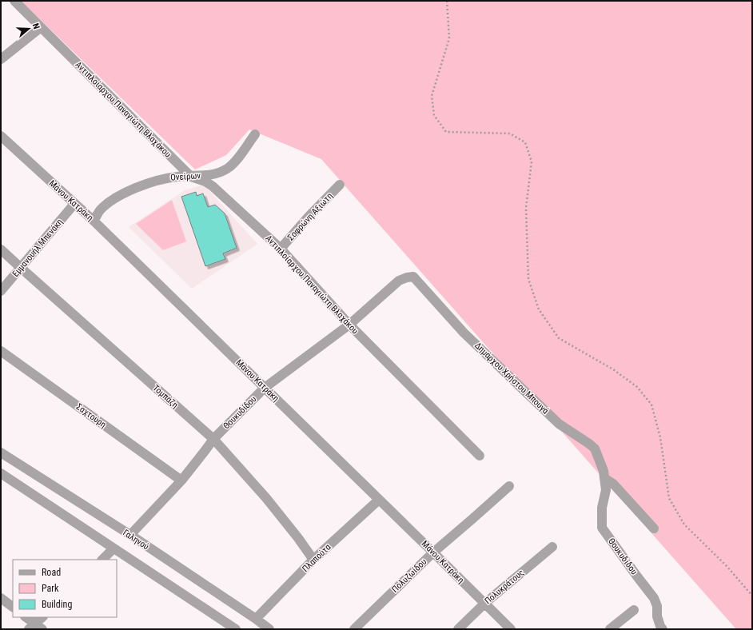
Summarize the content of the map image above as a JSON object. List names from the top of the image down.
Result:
{
  "streets": {
    "street": [
      "Αντιπλοίαρχου Παναγιώτη Βλαχάκου",
      "Ονείρων",
      "Μάνου Κατράκη",
      "Σοφρώνη Αξιώτη",
      "Εμμανουήλ Μπενάκη",
      "Δημάρχου Χρήστου Μπουγά",
      "Τομπάζη",
      "Θουκυδίδου",
      "Σαχτούρη",
      "Γαληνού",
      "Πλαπούτα",
      "Πολυζωίδου",
      "Πολυκράτους"
    ]
  },
  "crossings": [
    ["Αντιπλοίαρχου Παναγιώτη Βλαχάκου", "Ονείρων"],
    ["Αντιπλοίαρχου Παναγιώτη Βλαχάκου", "Σοφρώνη Αξιώτη"],
    ["Αντιπλοίαρχου Παναγιώτη Βλαχάκου", "Θουκυδίδου"],
    ["Ονείρων", "Μάνου Κατράκη"],
    ["Μάνου Κατράκη", "Εμμανουήλ Μπενάκη"],
    ["Μάνου Κατράκη", "Θουκυδίδου"],
    ["Μάνου Κατράκη", "Πλαπούτα"],
    ["Μάνου Κατράκη", "Πολυζωίδου"],
    ["Μάνου Κατράκη", "Πολυκράτους"],
    ["Εμμανουήλ Μπενάκη", "Τομπάζη"],
    ["Δημάρχου Χρήστου Μπουγά", "Θουκυδίδου"],
    ["Τομπάζη", "Θουκυδίδου"],
    ["Τομπάζη", "Πλαπούτα"],
    ["Θουκυδίδου", "Σαχτούρη"],
    ["Θουκυδίδου", "Γαληνού"],
    ["Γαληνού", "Πλαπούτα"]
  ],
  "legend": ["Road", "Park", "Building"],
  "north": "right"
}
